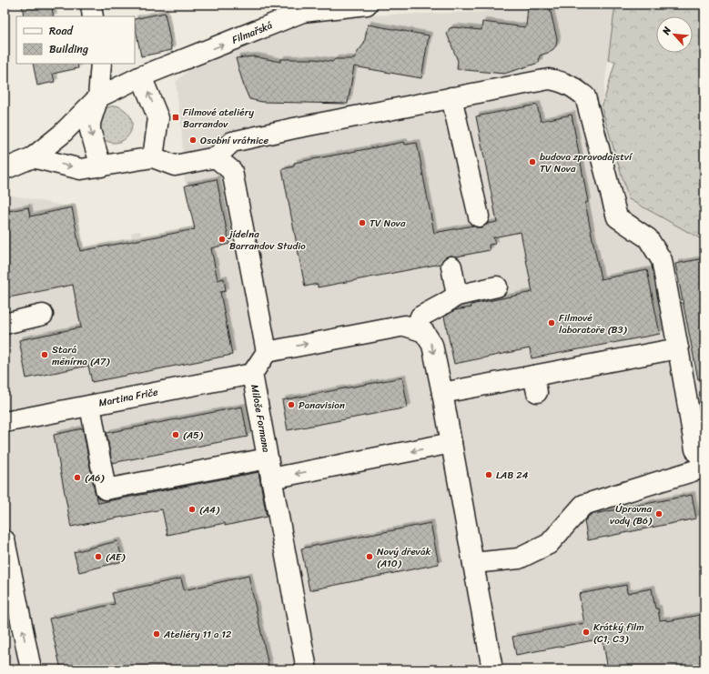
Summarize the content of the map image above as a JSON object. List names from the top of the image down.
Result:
{
  "streets": {
    "street": ["Filmařská", "Martina Friče", "Miloše Formana"]
  },
  "crossings": [
    ["Martina Friče", "Miloše Formana"]
  ],
  "places": {
    "transit": ["Filmové ateliéry Barrandov"],
    "other": [
      "Osobní vrátnice",
      "budova zpravodajství TV Nova",
      "TV Nova",
      "jídelna Barrandov Studio",
      "Filmové laboratoře (B3)",
      "Stará měnírna (A7)",
      "Panavision",
      "(A5)",
      "LAB 24",
      "(A6)",
      "(A4)",
      "Úpravna vody (B6)",
      "(AE)",
      "Nový dřevák (A10)",
      "Krátký film (C1, C3)",
      "Ateliéry 11 a 12"
    ]
  },
  "legend": ["Road", "Building"],
  "north": "top left"
}
